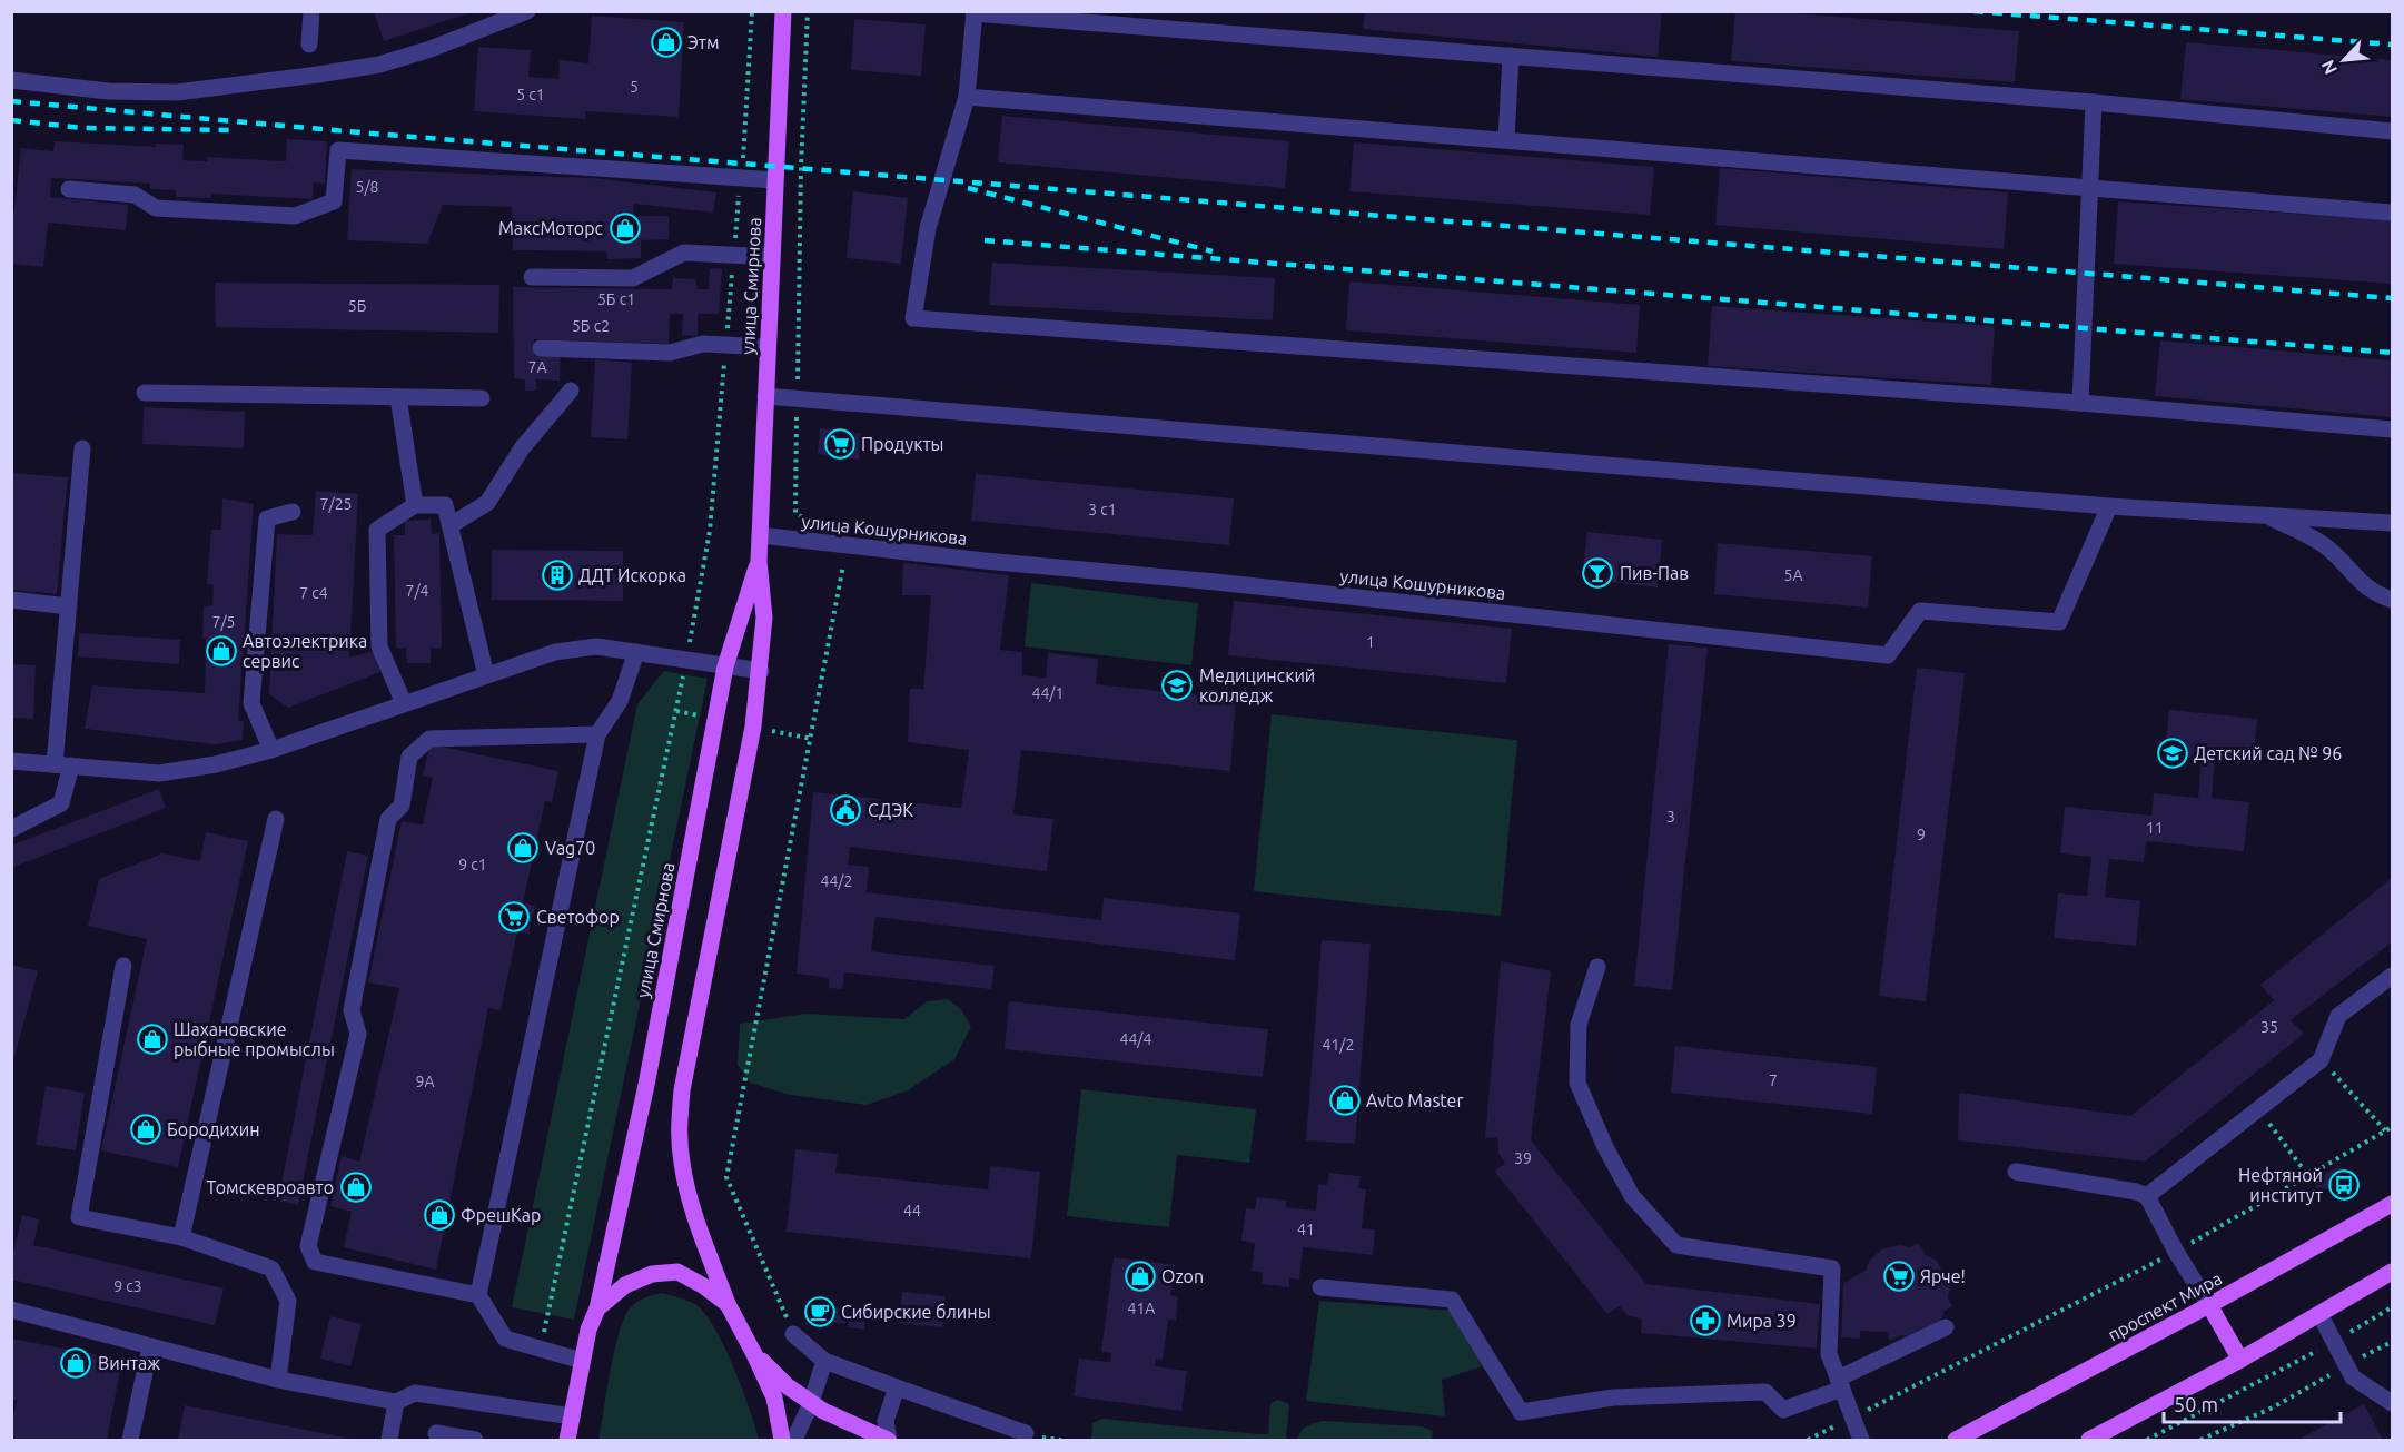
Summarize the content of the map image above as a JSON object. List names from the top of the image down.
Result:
{
  "streets": {
    "main road": ["улица Смирнова", "проспект Мира"],
    "street": ["улица Кошурникова"]
  },
  "crossings": [
    ["улица Смирнова", "улица Кошурникова"]
  ],
  "places": {
    "shop": [
      "Этм",
      "МаксМоторс",
      "Автоэлектрика сервис",
      "Vag70",
      "Шахановские рыбные промыслы",
      "Avto Master",
      "Бородихин",
      "Томскевроавто",
      "ФрешКар",
      "Ozon",
      "Винтаж"
    ],
    "supermarket": ["Продукты", "Светофор", "Ярче!"],
    "bar": ["Пив-Пав"],
    "building": ["ДДТ Искорка"],
    "school or university": ["Медицинский колледж", "Детский сад № 96"],
    "public building": ["СДЭК"],
    "bus stop": ["Нефтяной институт"],
    "cafe": ["Сибирские блины"],
    "pharmacy": ["Мира 39"]
  },
  "house_numbers": [
    "5",
    "5 с1",
    "5/8",
    "5Б с1",
    "5Б",
    "5Б с2",
    "7А",
    "7/25",
    "3 с1",
    "5А",
    "7/4",
    "7 с4",
    "7/5",
    "1",
    "44/1",
    "3",
    "11",
    "9",
    "9 с1",
    "44/2",
    "35",
    "44/4",
    "41/2",
    "7",
    "9А",
    "39",
    "44",
    "41",
    "9 с3",
    "41А"
  ],
  "scale_bar": "50 m",
  "north": "bottom left"
}
